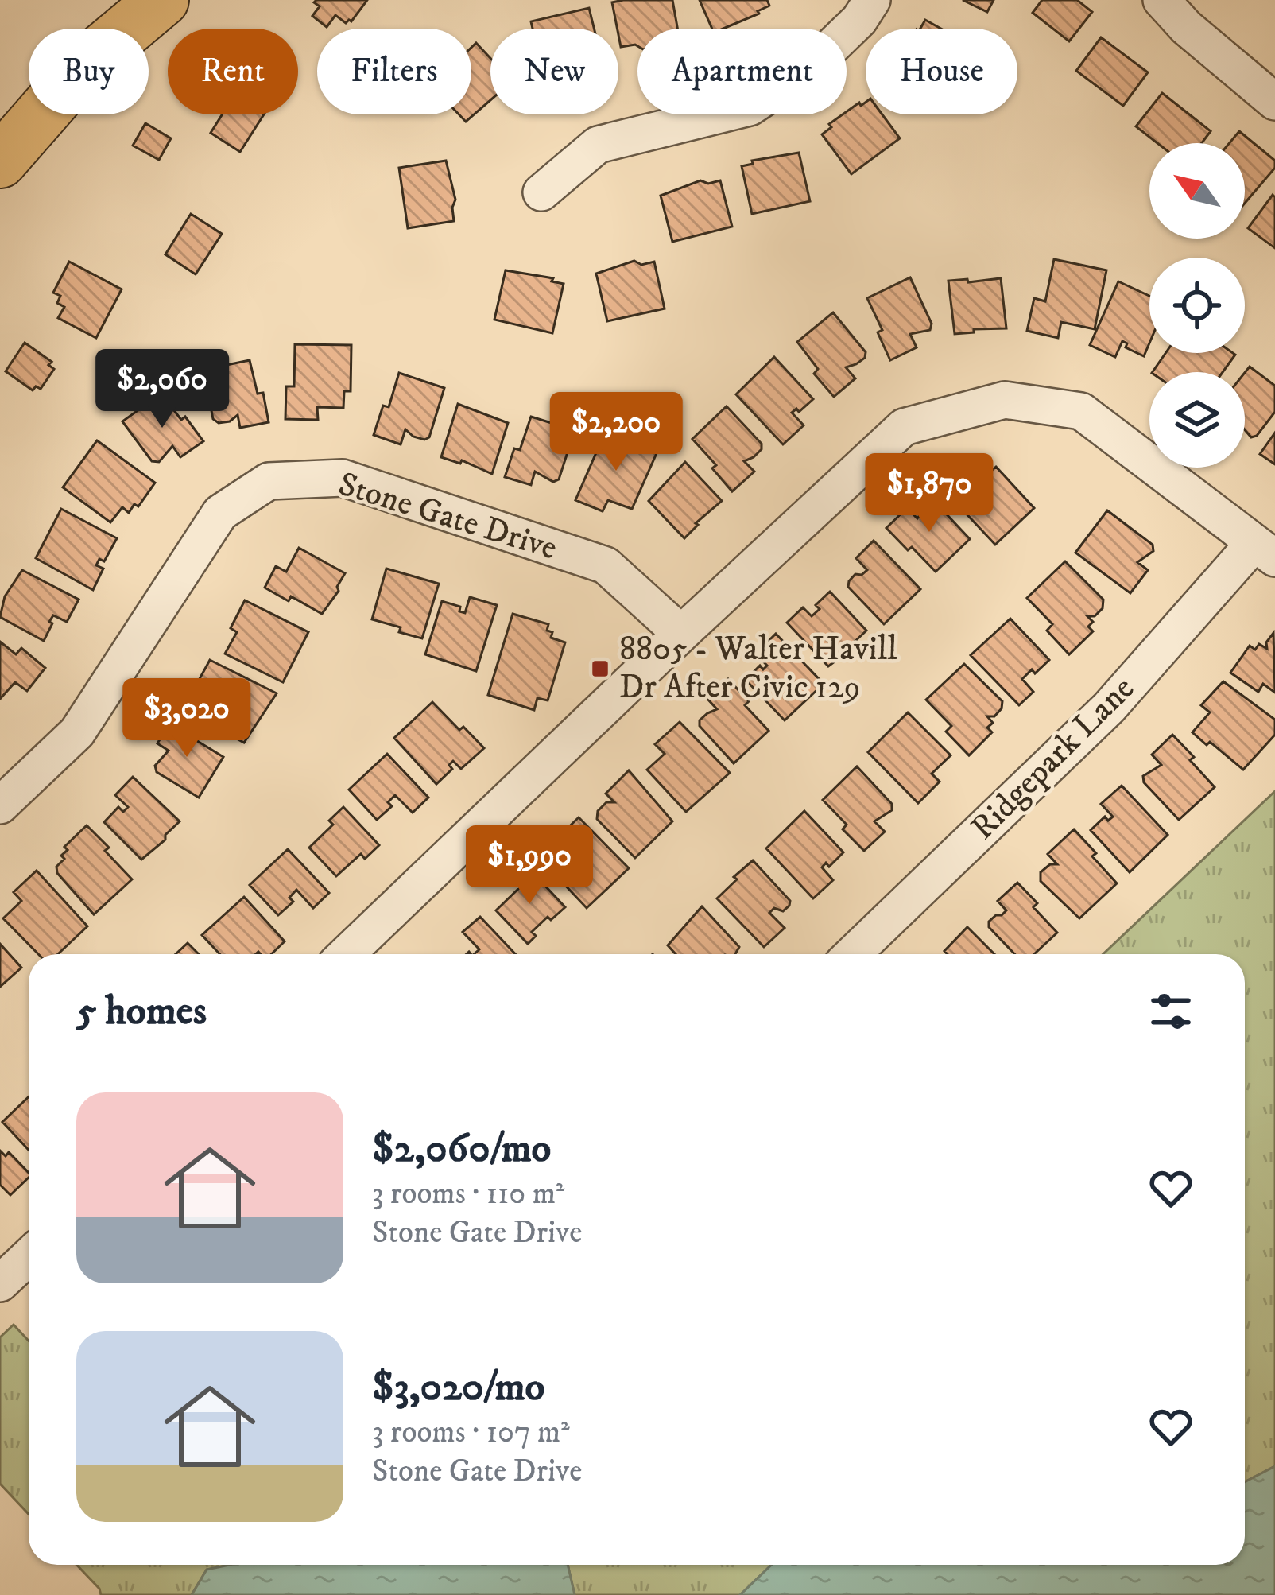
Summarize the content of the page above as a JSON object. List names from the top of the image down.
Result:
{
  "streets": {
    "street": ["Stone Gate Drive", "Ridgepark Lane"]
  },
  "places": {
    "transit": ["8805 - Walter Havill Dr After Civic 129"]
  },
  "north": "top left",
  "page": {
    "chip": [
      "Buy",
      "Rent",
      "Filters",
      "New",
      "Apartment",
      "House"
    ],
    "price": [
      "$2,060",
      "$2,200",
      "$1,870",
      "$3,020",
      "$1,990"
    ],
    "heading": "5 homes",
    "list": [
      {
        "name": "$2,060/mo",
        "note": "3 rooms · 110 m² · Stone Gate Drive"
      },
      {
        "name": "$3,020/mo",
        "note": "3 rooms · 107 m² · Stone Gate Drive"
      }
    ]
  }
}
